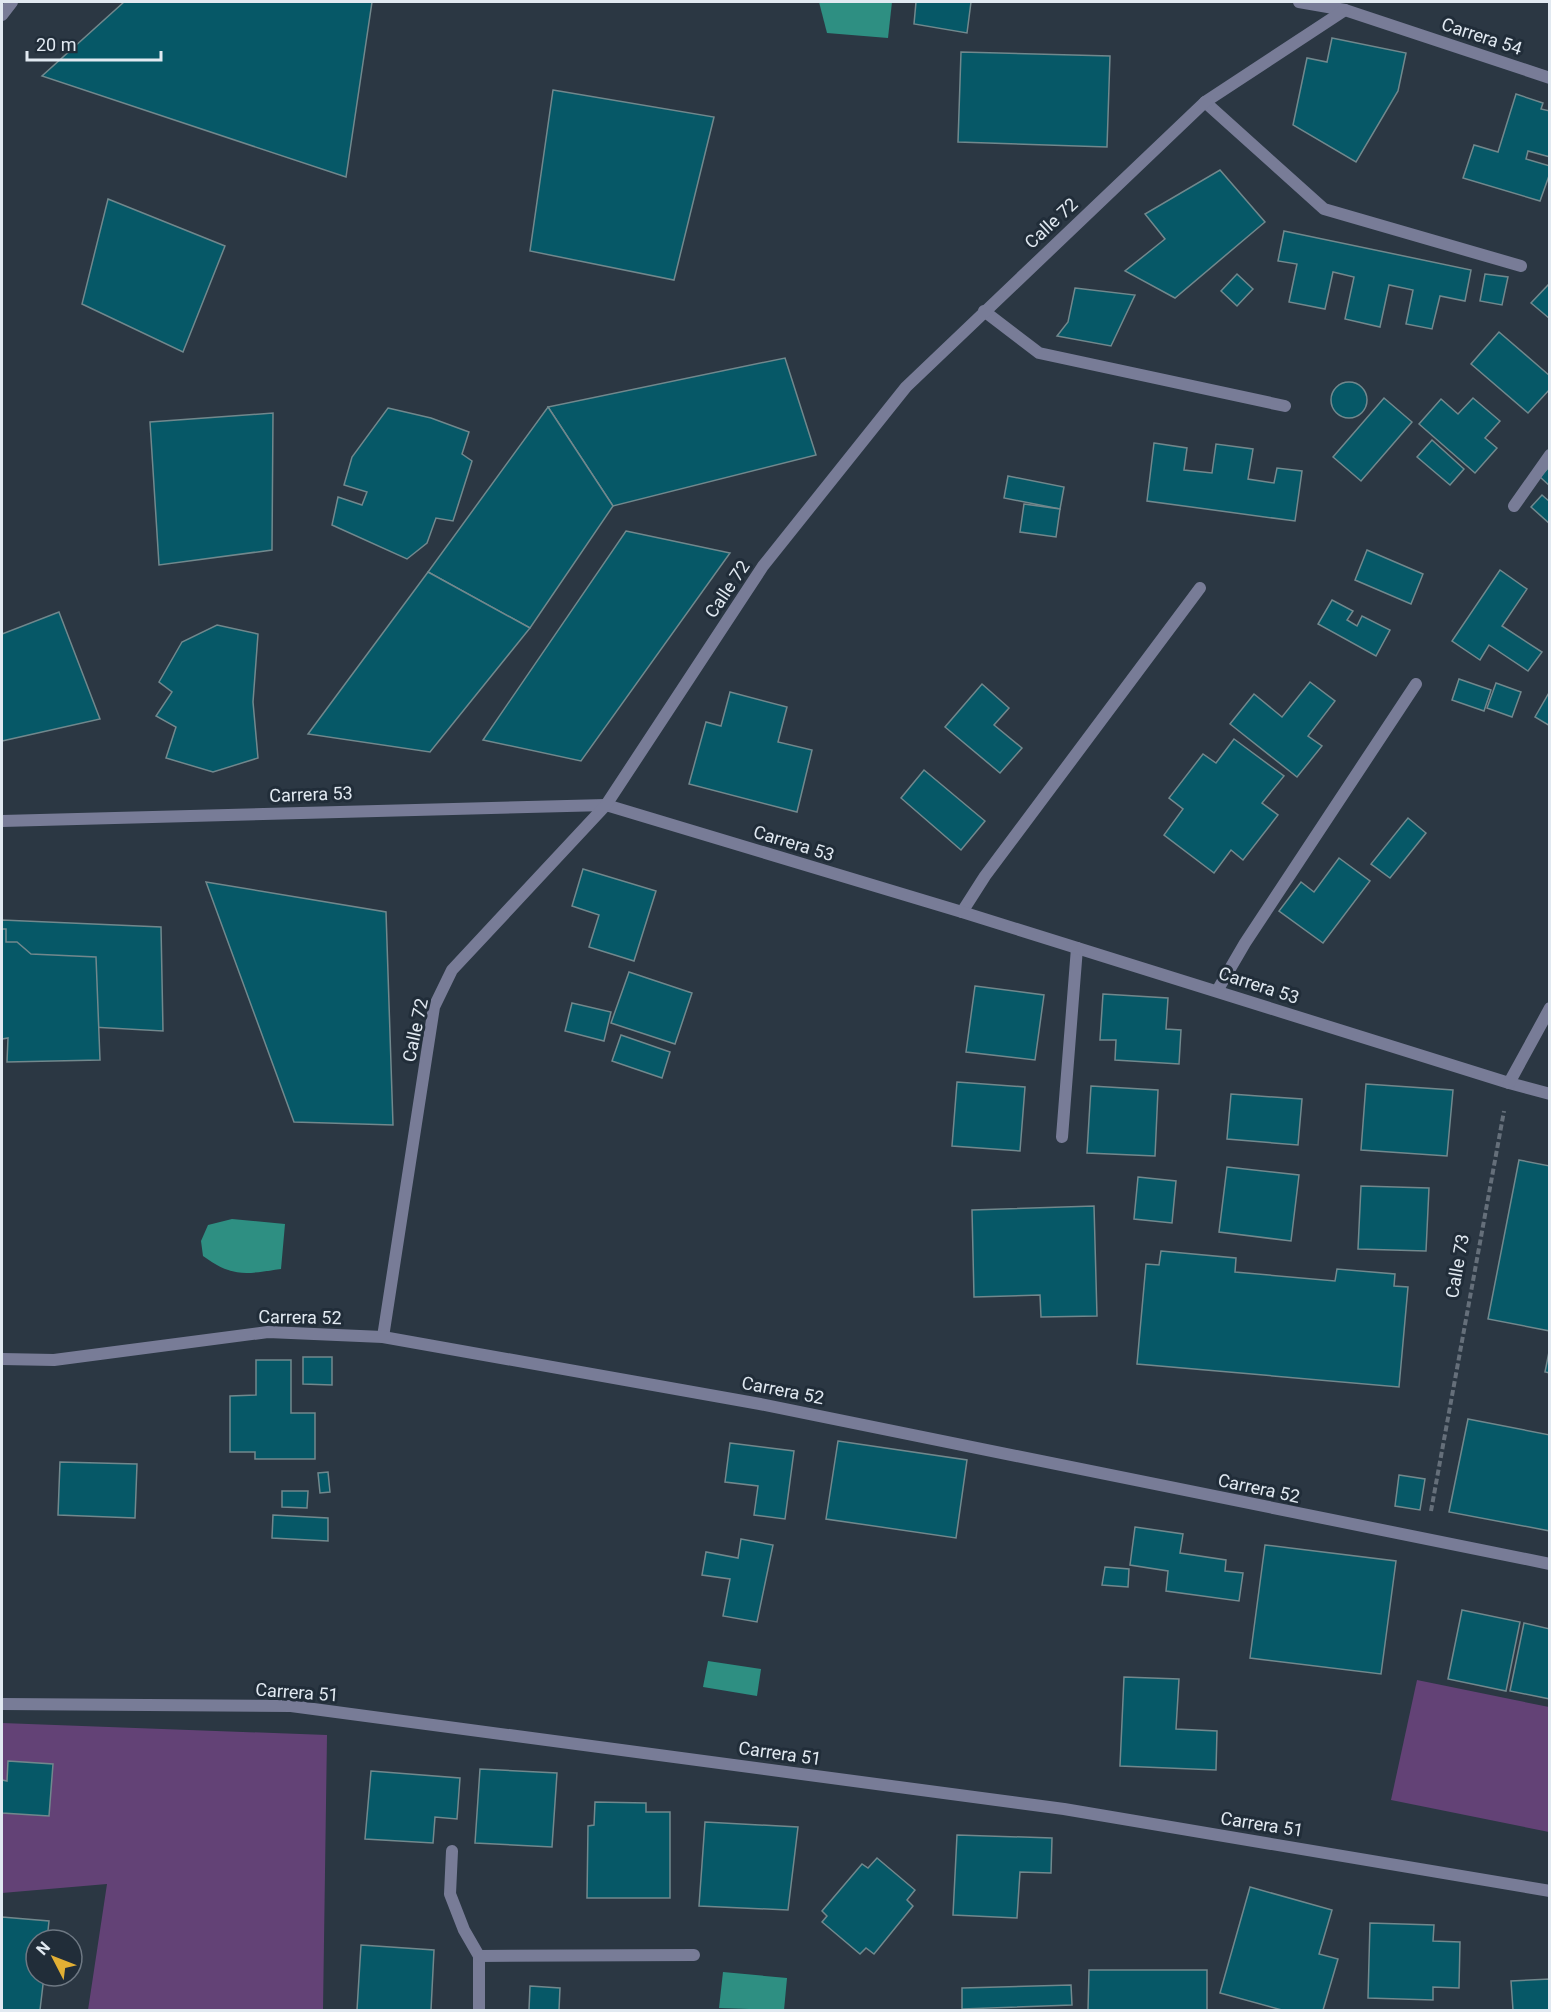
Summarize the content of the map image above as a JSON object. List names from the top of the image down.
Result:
{
  "streets": {
    "street": [
      "Carrera 54",
      "Calle 72",
      "Carrera 53",
      "Carrera 52",
      "Carrera 51"
    ],
    "path": ["Calle 73"]
  },
  "crossings": [
    ["Carrera 54", "Calle 72"],
    ["Calle 72", "Carrera 53"],
    ["Calle 72", "Carrera 52"],
    ["Carrera 53", "Calle 73"],
    ["Calle 73", "Carrera 52"]
  ],
  "scale_bar": "20 m",
  "north": "top left"
}
